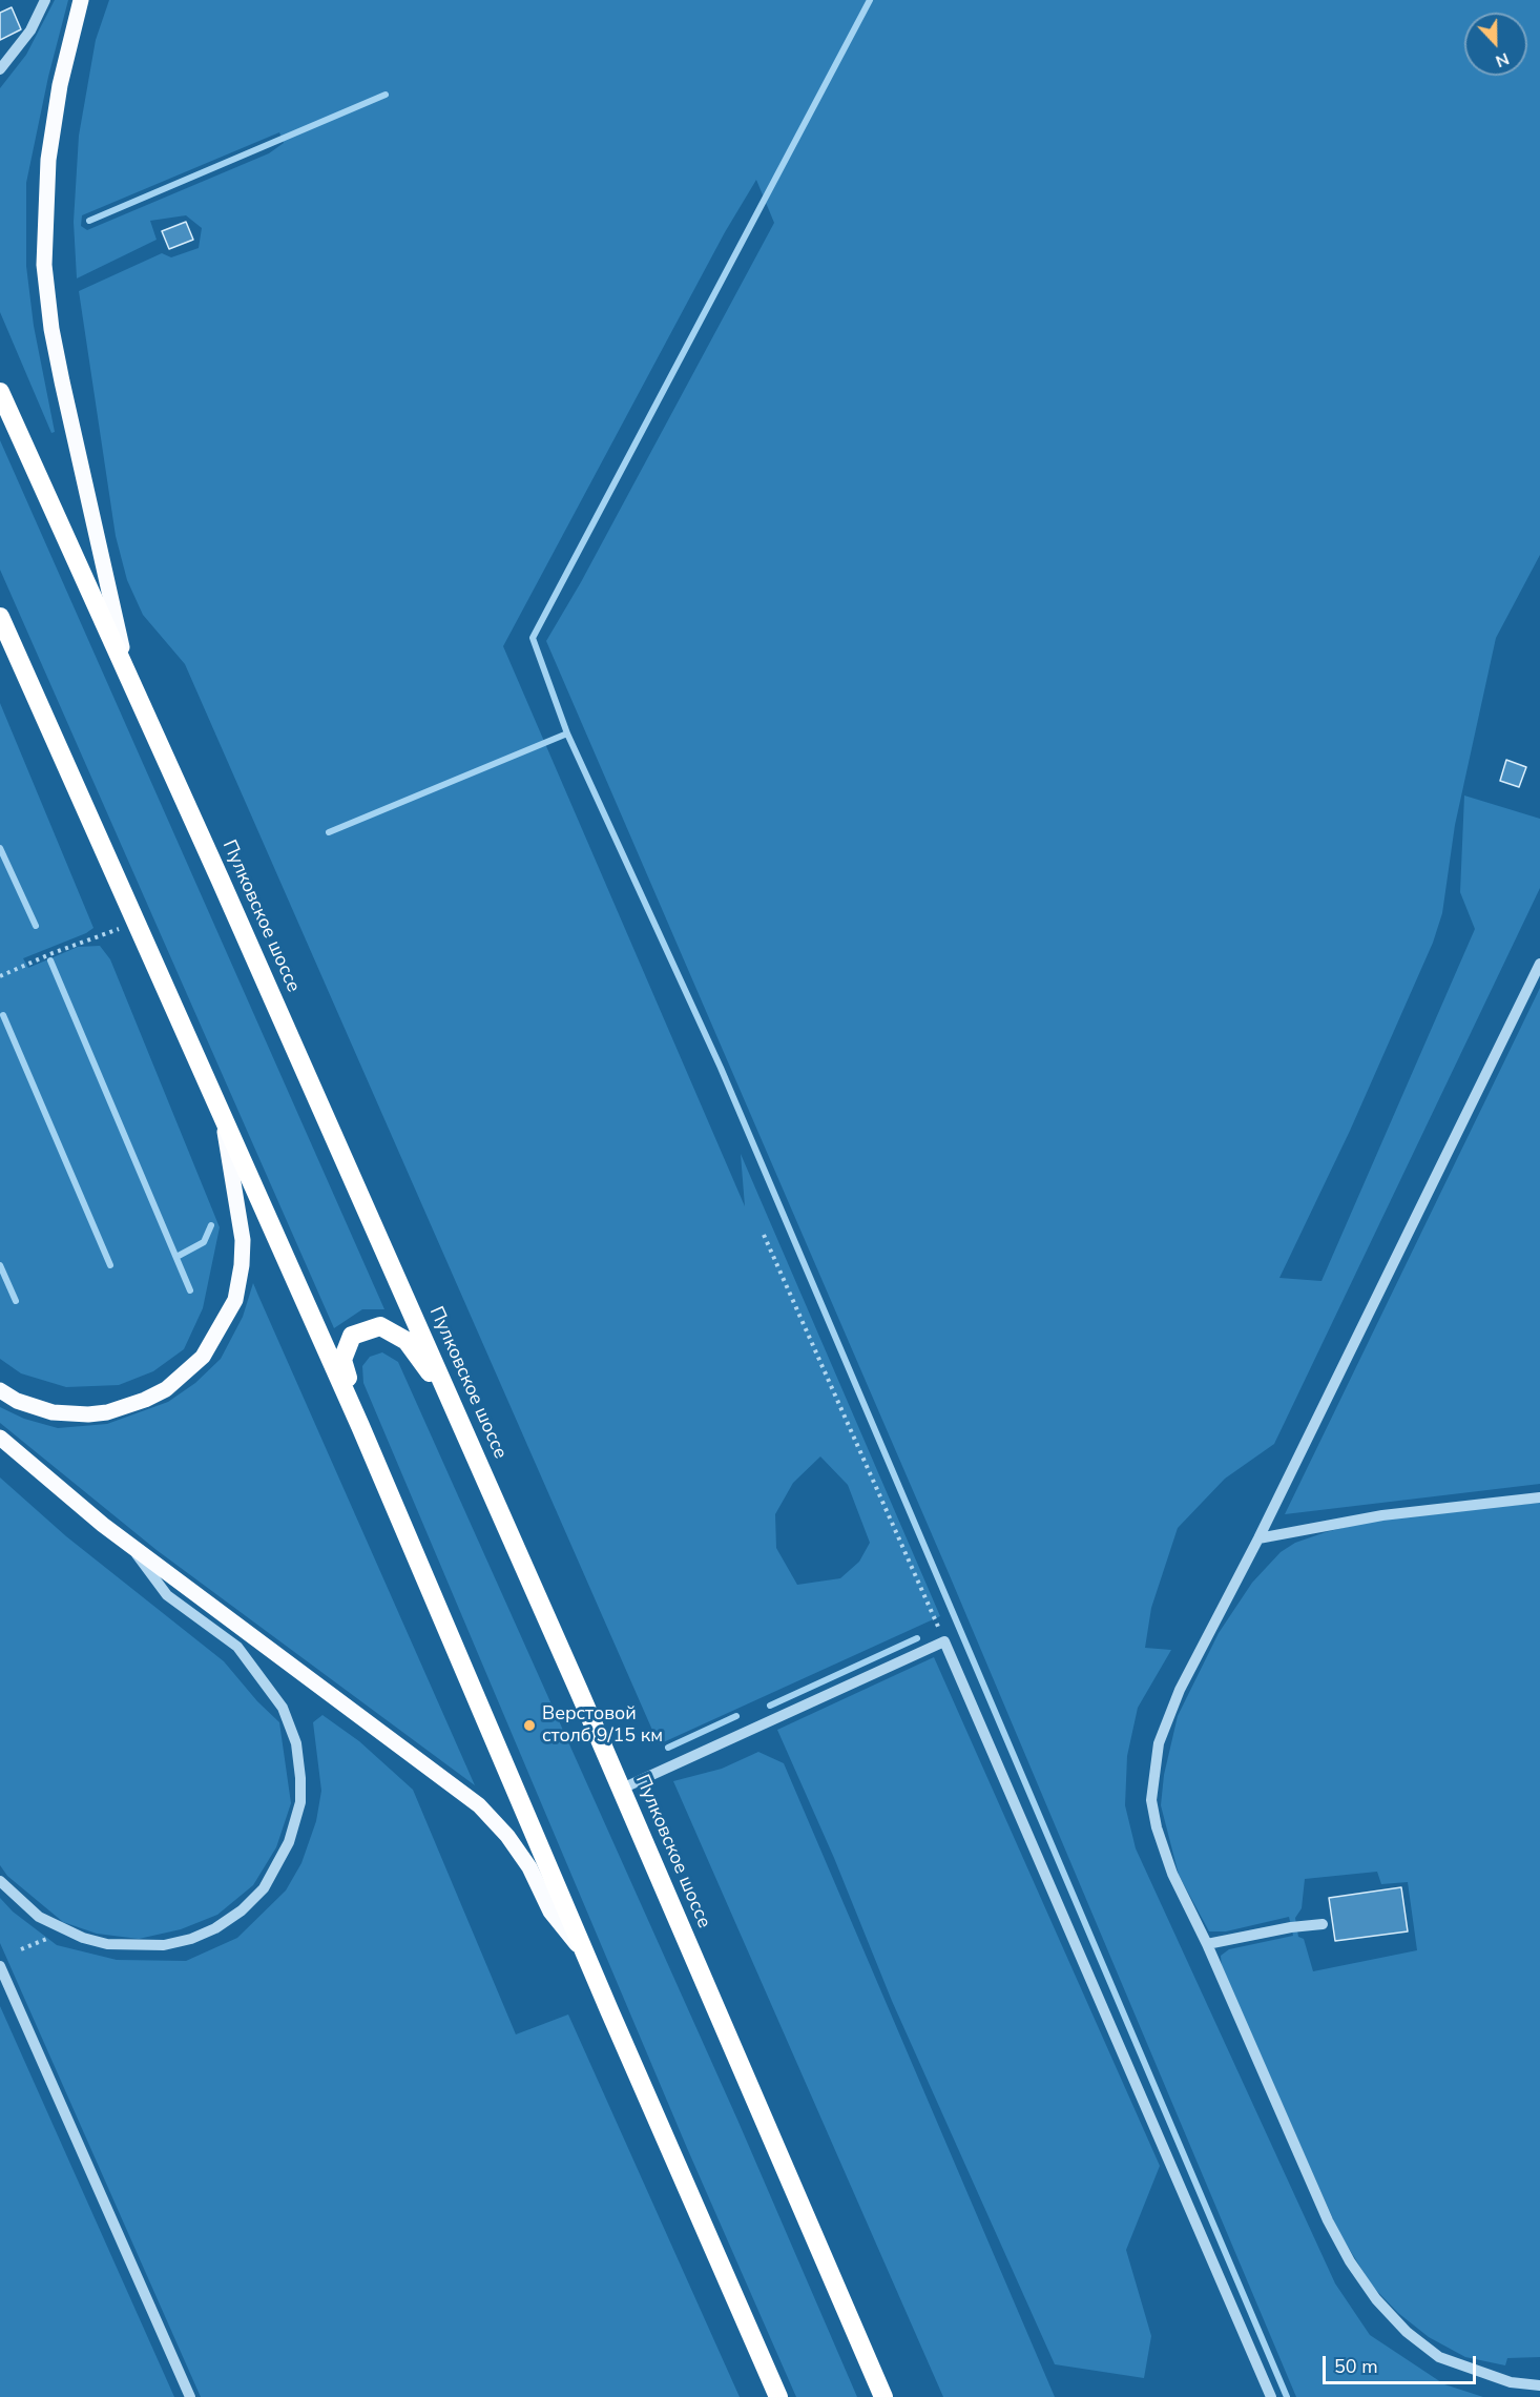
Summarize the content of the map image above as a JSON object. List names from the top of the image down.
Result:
{
  "streets": {
    "highway": ["Пулковское шоссе"]
  },
  "places": ["Верстовой столб 9/15 км"],
  "scale_bar": "50 m",
  "north": "bottom"
}
